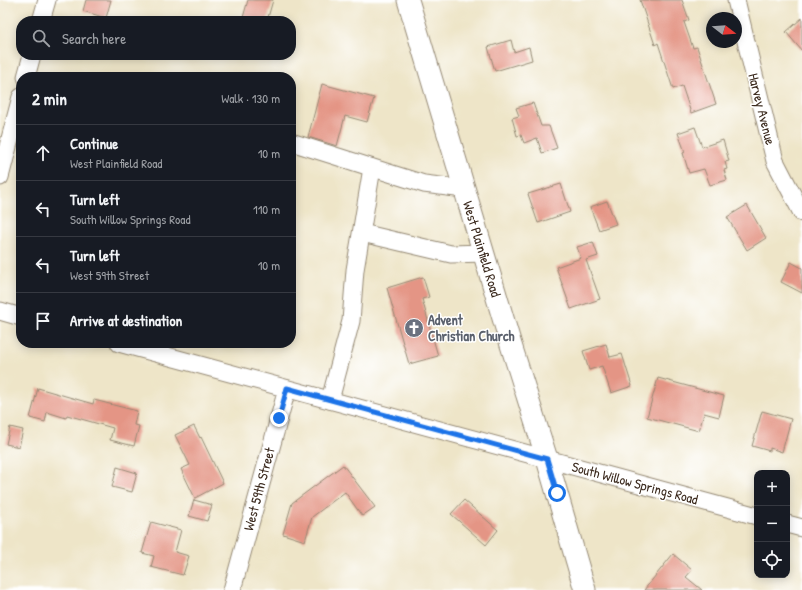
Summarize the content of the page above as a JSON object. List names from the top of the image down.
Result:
{
  "streets": {
    "main road": ["West Plainfield Road"],
    "street": ["Harvey Avenue", "South Willow Springs Road", "West 59th Street"]
  },
  "crossings": [
    ["West Plainfield Road", "South Willow Springs Road"],
    ["South Willow Springs Road", "West 59th Street"]
  ],
  "places": {
    "church": ["Advent Christian Church"]
  },
  "north": "right",
  "page": {
    "search": "Search here",
    "heading": ["2 min", "Walk · 130 m"],
    "list": [
      ["Continue", "West Plainfield Road", "10 m"],
      ["Turn left", "South Willow Springs Road", "110 m"],
      ["Turn left", "West 59th Street", "10 m"],
      "Arrive at destination"
    ],
    "map_buttons": ["+", "−"]
  }
}
